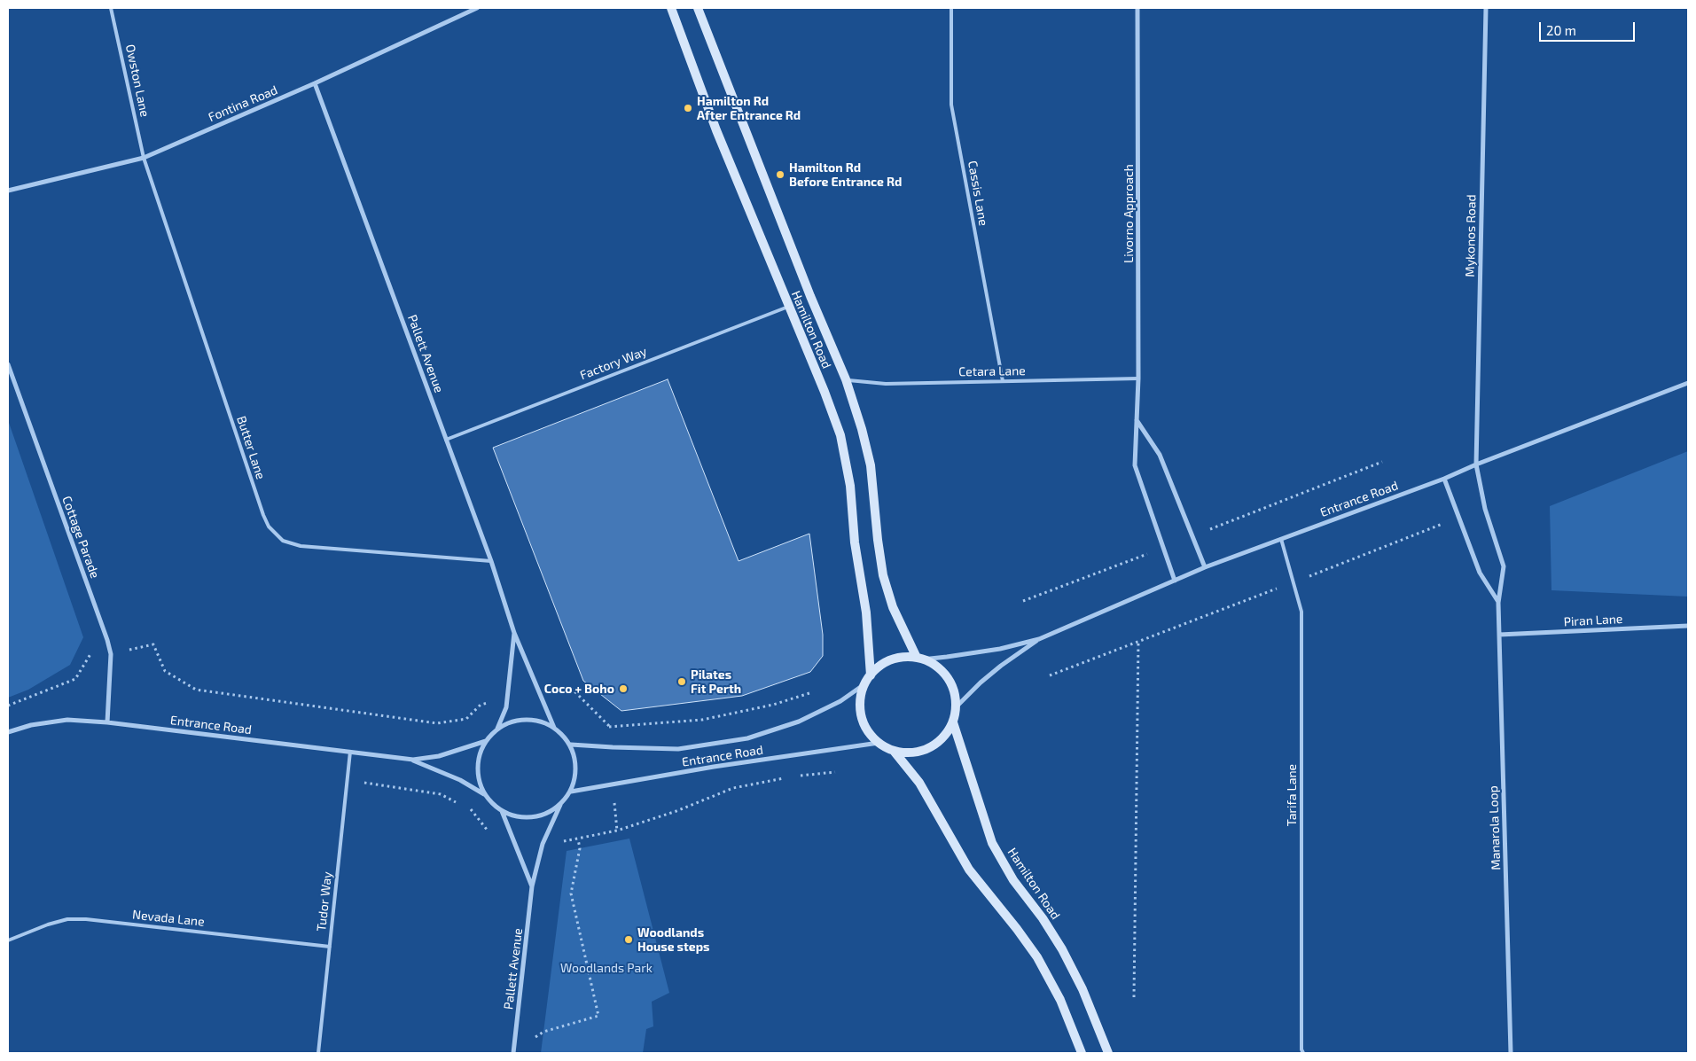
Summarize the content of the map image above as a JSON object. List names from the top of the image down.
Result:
{
  "streets": {
    "main road": ["Hamilton Road"],
    "street": [
      "Fontina Road",
      "Livorno Approach",
      "Mykonos Road",
      "Pallett Avenue",
      "Entrance Road",
      "Cottage Parade",
      "Piran Lane",
      "Manarola Loop"
    ],
    "lane": [
      "Owston Lane",
      "Cassis Lane",
      "Factory Way",
      "Cetara Lane",
      "Butter Lane",
      "Tarifa Lane",
      "Tudor Way",
      "Nevada Lane"
    ]
  },
  "crossings": [
    ["Owston Lane", "Fontina Road"],
    ["Owston Lane", "Butter Lane"],
    ["Fontina Road", "Pallett Avenue"],
    ["Fontina Road", "Butter Lane"],
    ["Cassis Lane", "Cetara Lane"],
    ["Livorno Approach", "Cetara Lane"],
    ["Livorno Approach", "Entrance Road"],
    ["Mykonos Road", "Entrance Road"],
    ["Mykonos Road", "Manarola Loop"],
    ["Hamilton Road", "Factory Way"],
    ["Hamilton Road", "Cetara Lane"],
    ["Hamilton Road", "Entrance Road"],
    ["Pallett Avenue", "Factory Way"],
    ["Pallett Avenue", "Butter Lane"],
    ["Pallett Avenue", "Entrance Road"],
    ["Entrance Road", "Cottage Parade"],
    ["Entrance Road", "Tarifa Lane"],
    ["Entrance Road", "Manarola Loop"],
    ["Entrance Road", "Tudor Way"],
    ["Piran Lane", "Manarola Loop"],
    ["Tudor Way", "Nevada Lane"]
  ],
  "parks": ["Woodlands Park"],
  "places": [
    "Hamilton Rd After Entrance Rd",
    "Hamilton Rd Before Entrance Rd",
    "Pilates Fit Perth",
    "Coco + Boho",
    "Woodlands House steps"
  ],
  "scale_bar": "20 m"
}
